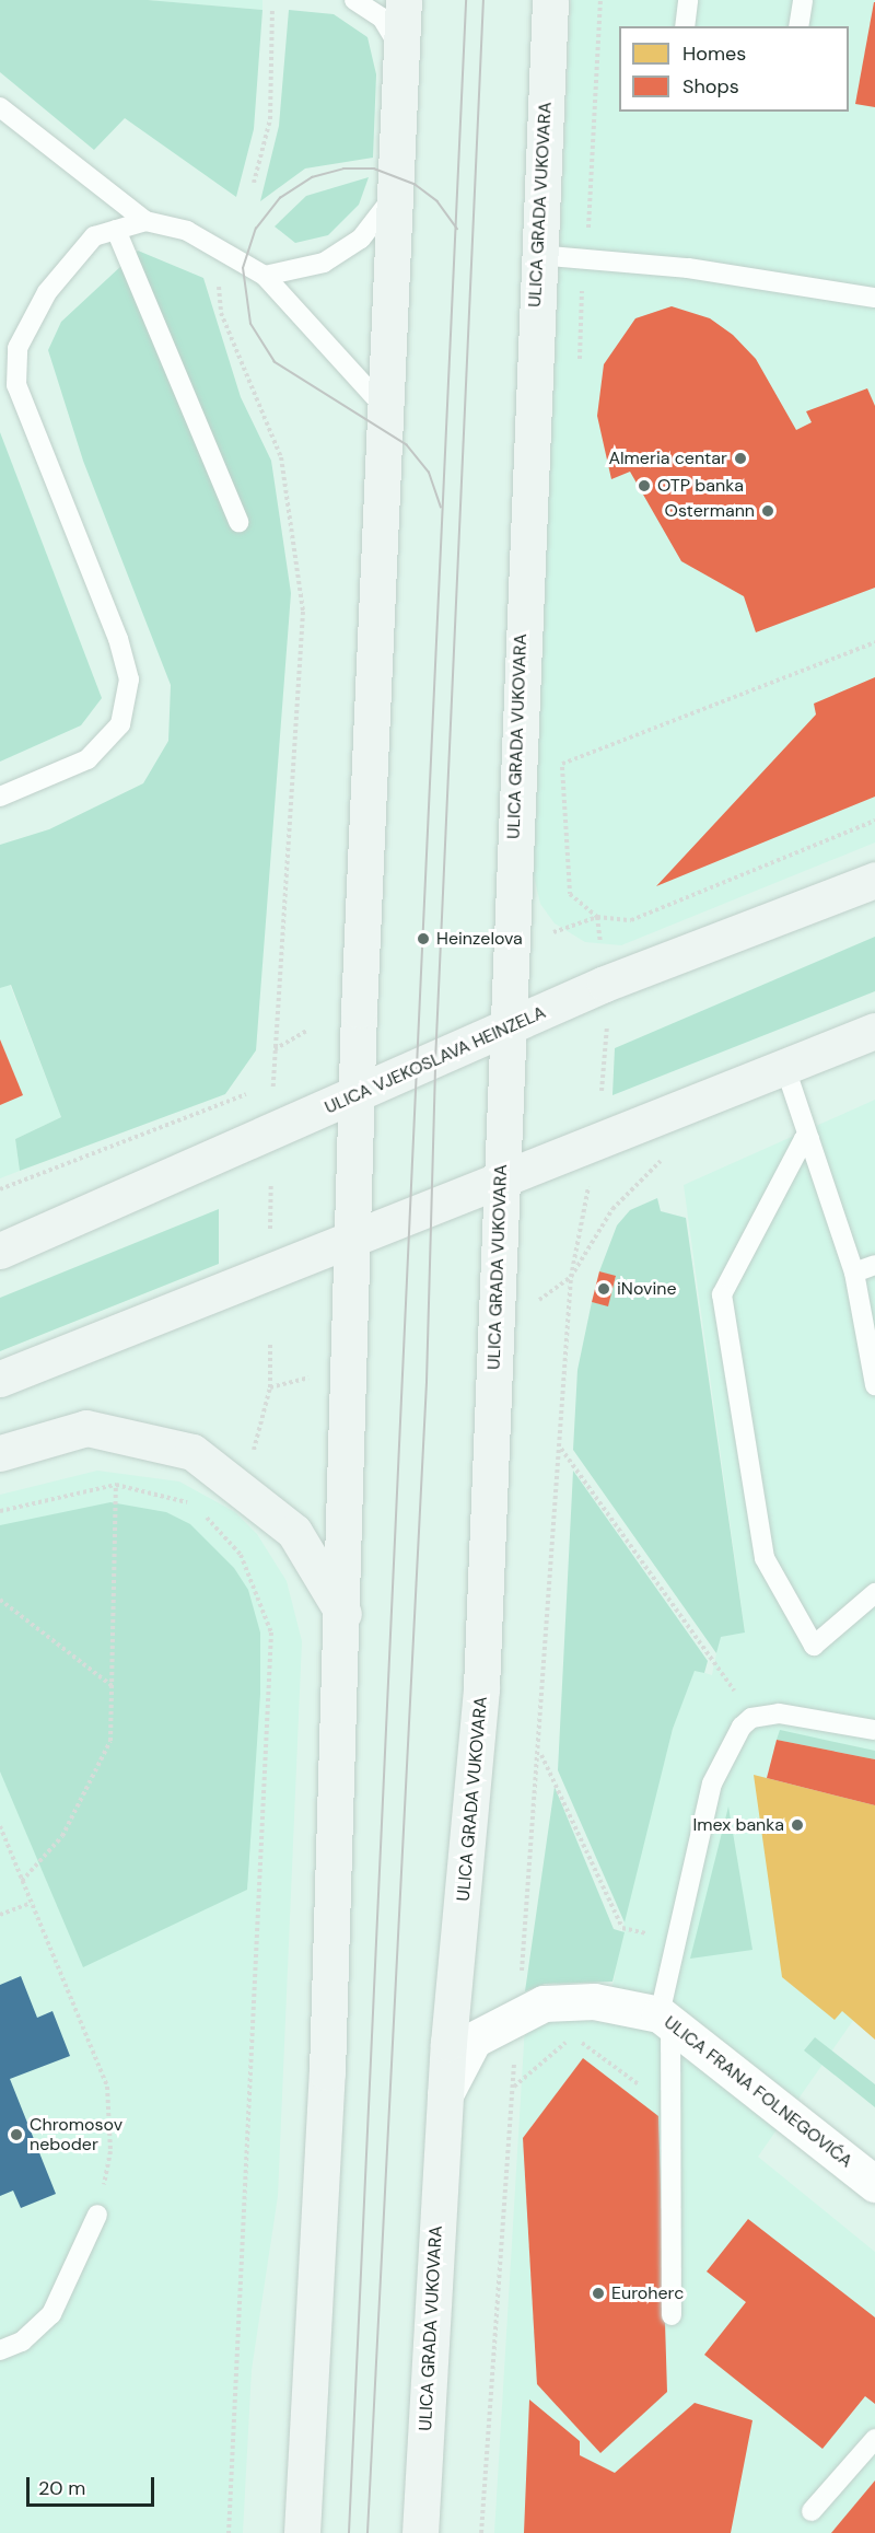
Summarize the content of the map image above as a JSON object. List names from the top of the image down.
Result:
{
  "streets": {
    "main road": ["ULICA GRADA VUKOVARA", "ULICA VJEKOSLAVA HEINZELA"],
    "street": ["ULICA FRANA FOLNEGOVIĆA"]
  },
  "crossings": [
    ["ULICA GRADA VUKOVARA", "ULICA VJEKOSLAVA HEINZELA"],
    ["ULICA GRADA VUKOVARA", "ULICA FRANA FOLNEGOVIĆA"]
  ],
  "places": [
    "Almeria centar",
    "OTP banka",
    "Ostermann",
    "Heinzelova",
    "iNovine",
    "Imex banka",
    "Chromosov neboder",
    "Euroherc"
  ],
  "legend": ["Homes", "Shops"],
  "scale_bar": "20 m"
}
